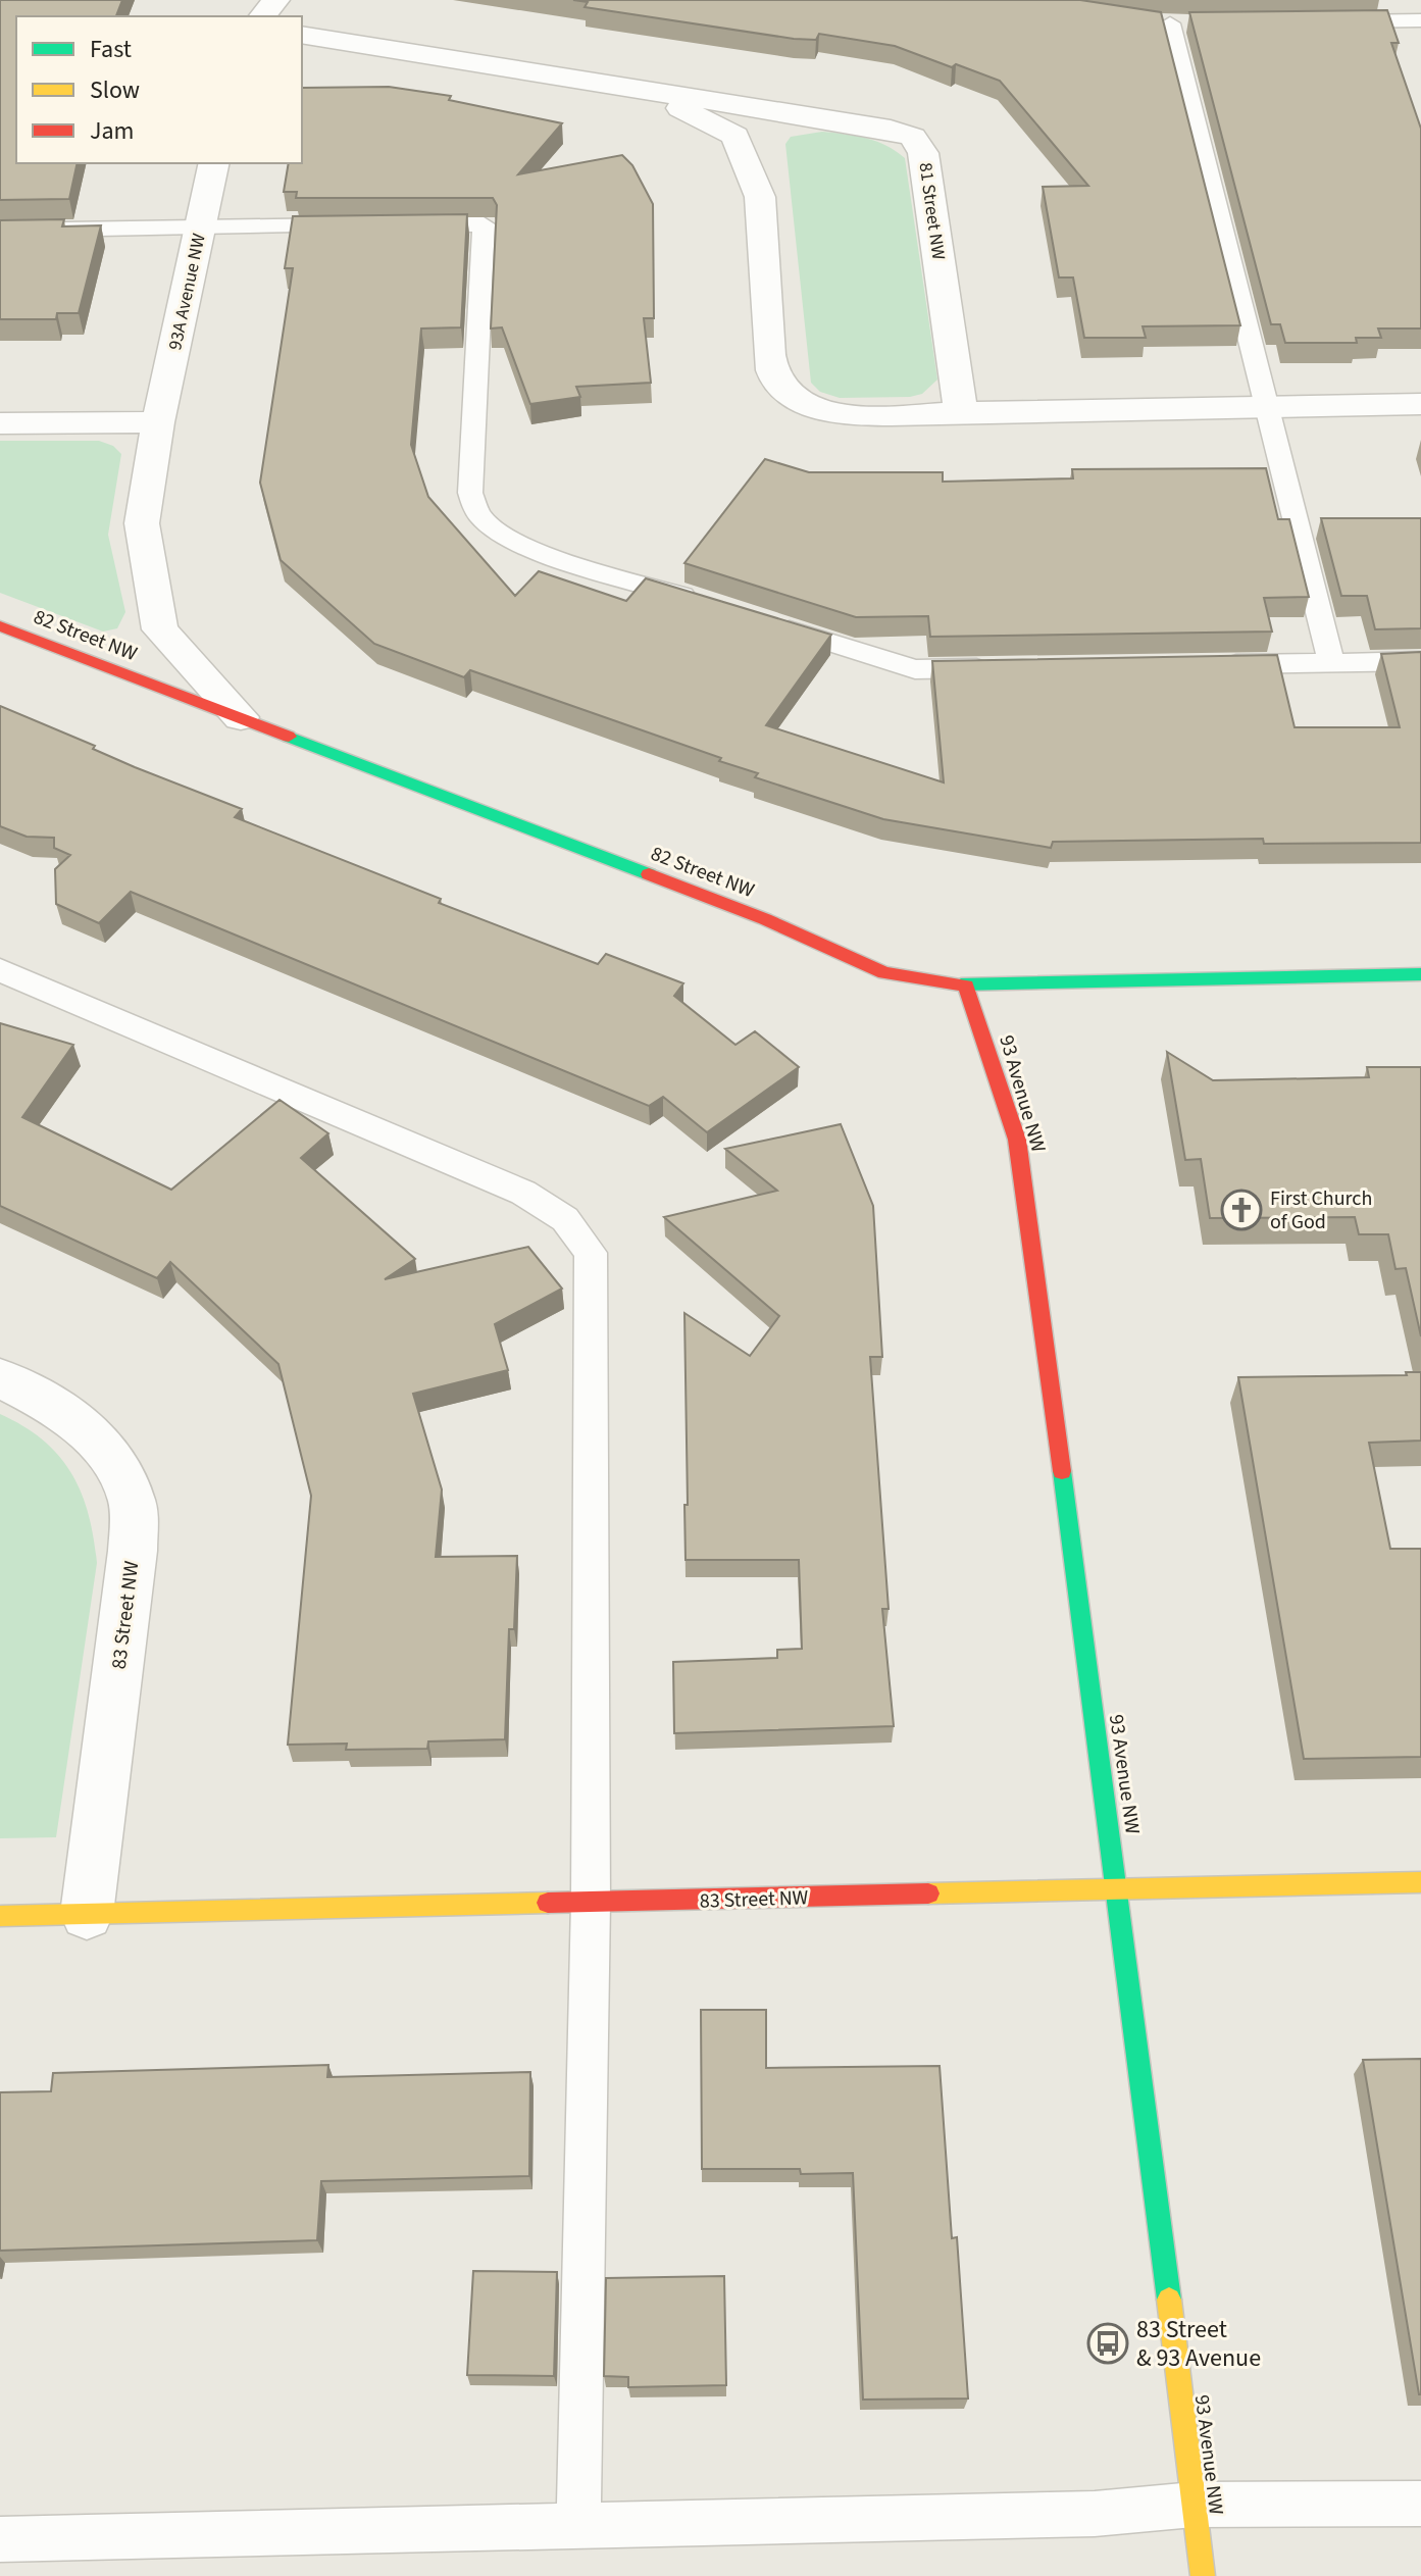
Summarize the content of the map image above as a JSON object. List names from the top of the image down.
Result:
{
  "streets": {
    "street": [
      "81 Street NW",
      "93A Avenue NW",
      "82 Street NW",
      "93 Avenue NW",
      "83 Street NW"
    ]
  },
  "crossings": [
    ["93A Avenue NW", "82 Street NW"],
    ["82 Street NW", "93 Avenue NW"],
    ["93 Avenue NW", "83 Street NW"]
  ],
  "places": {
    "church": ["First Church of God"],
    "bus stop": ["83 Street & 93 Avenue"]
  },
  "legend": ["Fast", "Slow", "Jam"]
}
